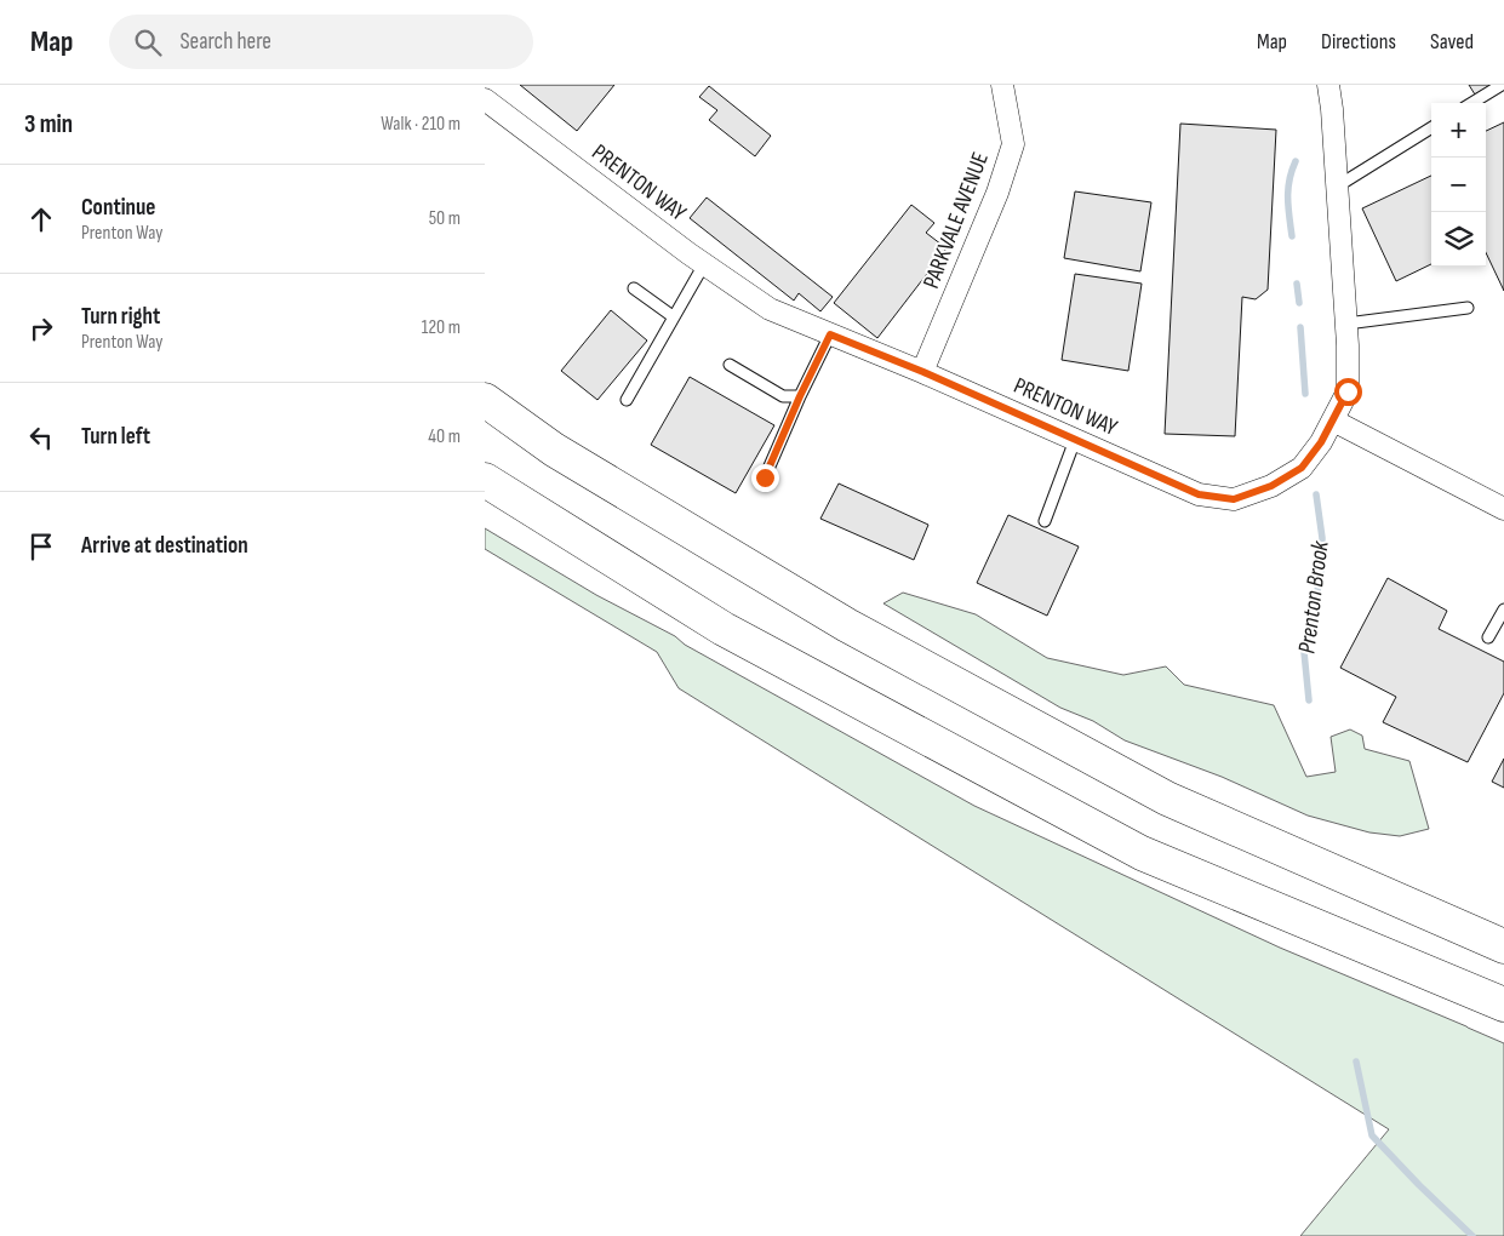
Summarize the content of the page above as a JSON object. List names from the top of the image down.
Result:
{
  "streets": {
    "street": ["PRENTON WAY", "PARKVALE AVENUE"]
  },
  "crossings": [
    ["PRENTON WAY", "PARKVALE AVENUE"]
  ],
  "water": ["Prenton Brook"],
  "page": {
    "header": "Map",
    "search": "Search here",
    "nav": ["Map", "Directions", "Saved"],
    "heading": ["3 min", "Walk · 210 m"],
    "map_buttons": ["+", "−"],
    "list": [
      ["Continue", "Prenton Way", "50 m"],
      ["Turn right", "Prenton Way", "120 m"],
      ["Turn left", "40 m"],
      "Arrive at destination"
    ]
  }
}
